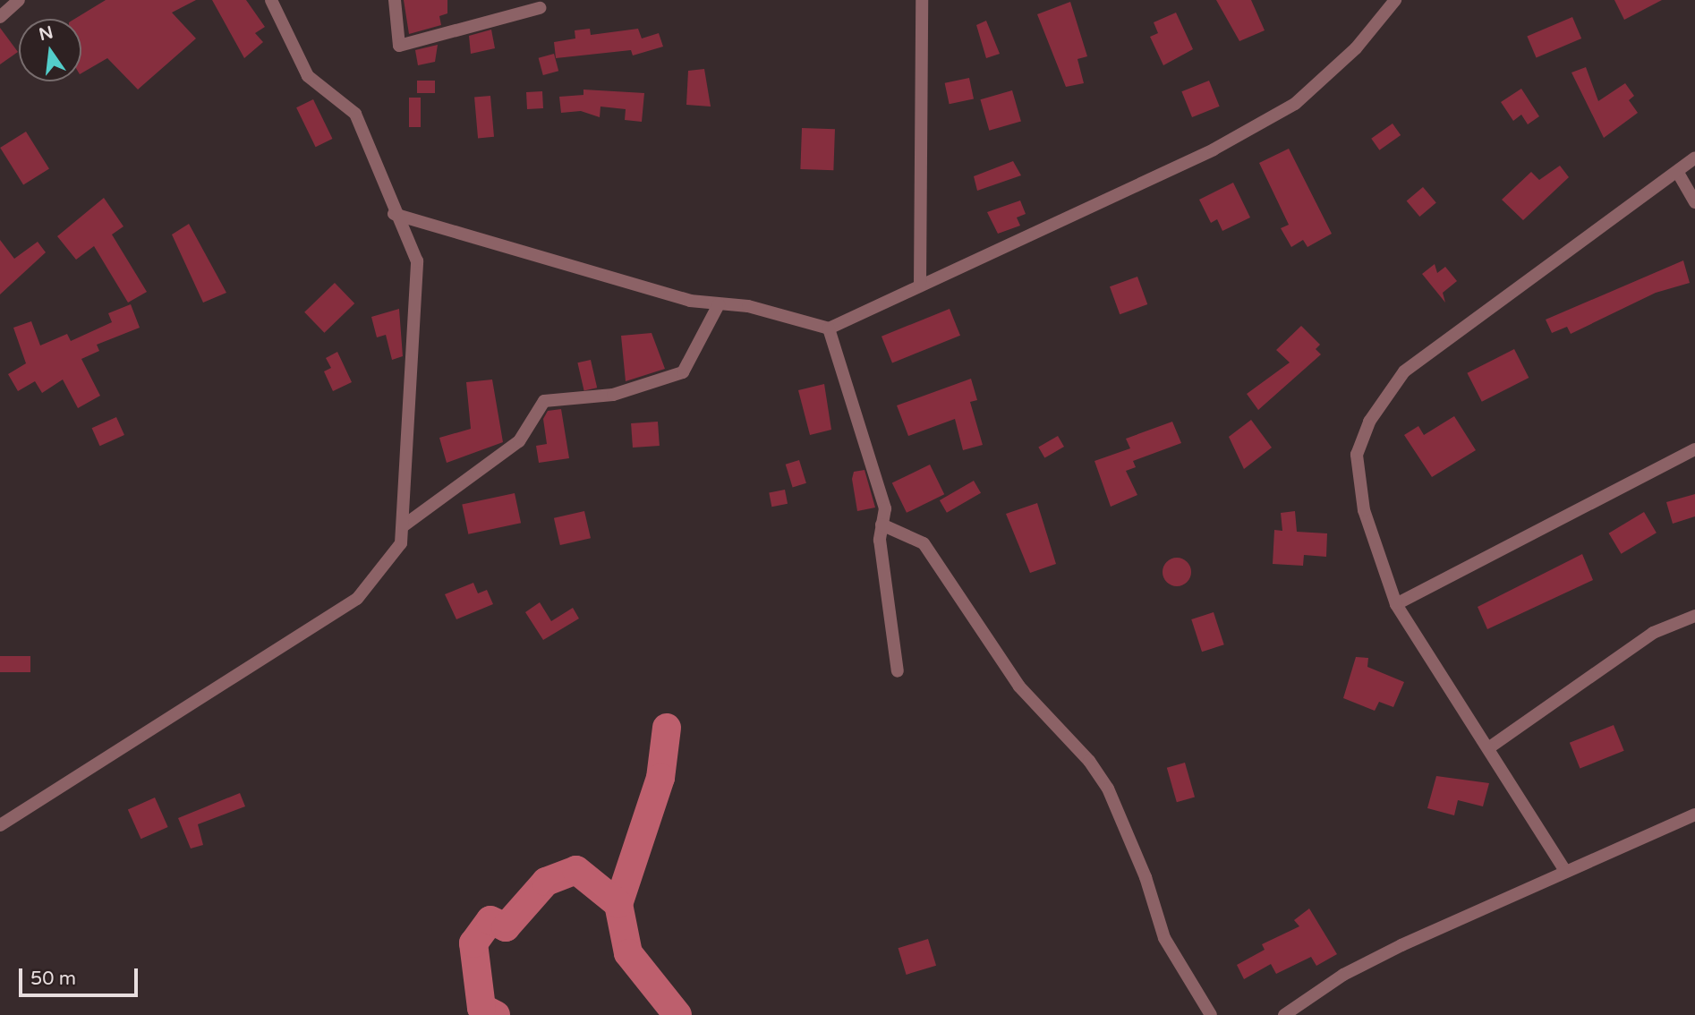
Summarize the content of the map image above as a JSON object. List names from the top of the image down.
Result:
{
  "scale_bar": "50 m",
  "north": "top"
}
